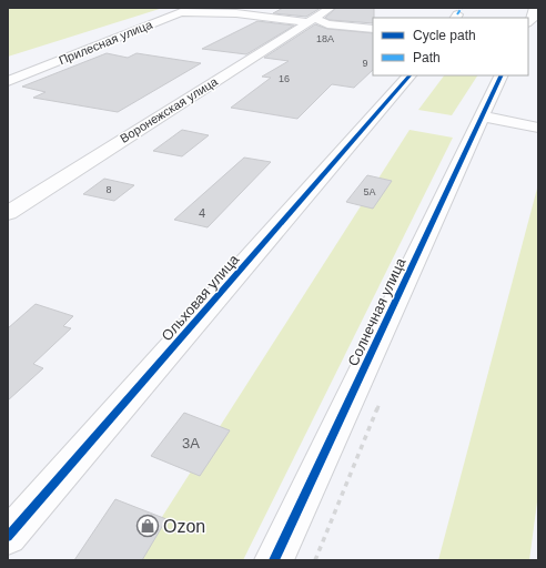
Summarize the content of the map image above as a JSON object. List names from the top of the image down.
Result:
{
  "streets": {
    "street": [
      "Прилесная улица",
      "Воронежская улица",
      "Ольховая улица",
      "Солнечная улица"
    ]
  },
  "crossings": [
    ["Прилесная улица", "Воронежская улица"]
  ],
  "places": {
    "shop": ["Ozon"]
  },
  "house_numbers": [
    "18А",
    "9",
    "16",
    "8",
    "5А",
    "4",
    "3А"
  ],
  "legend": ["Cycle path", "Path"]
}
